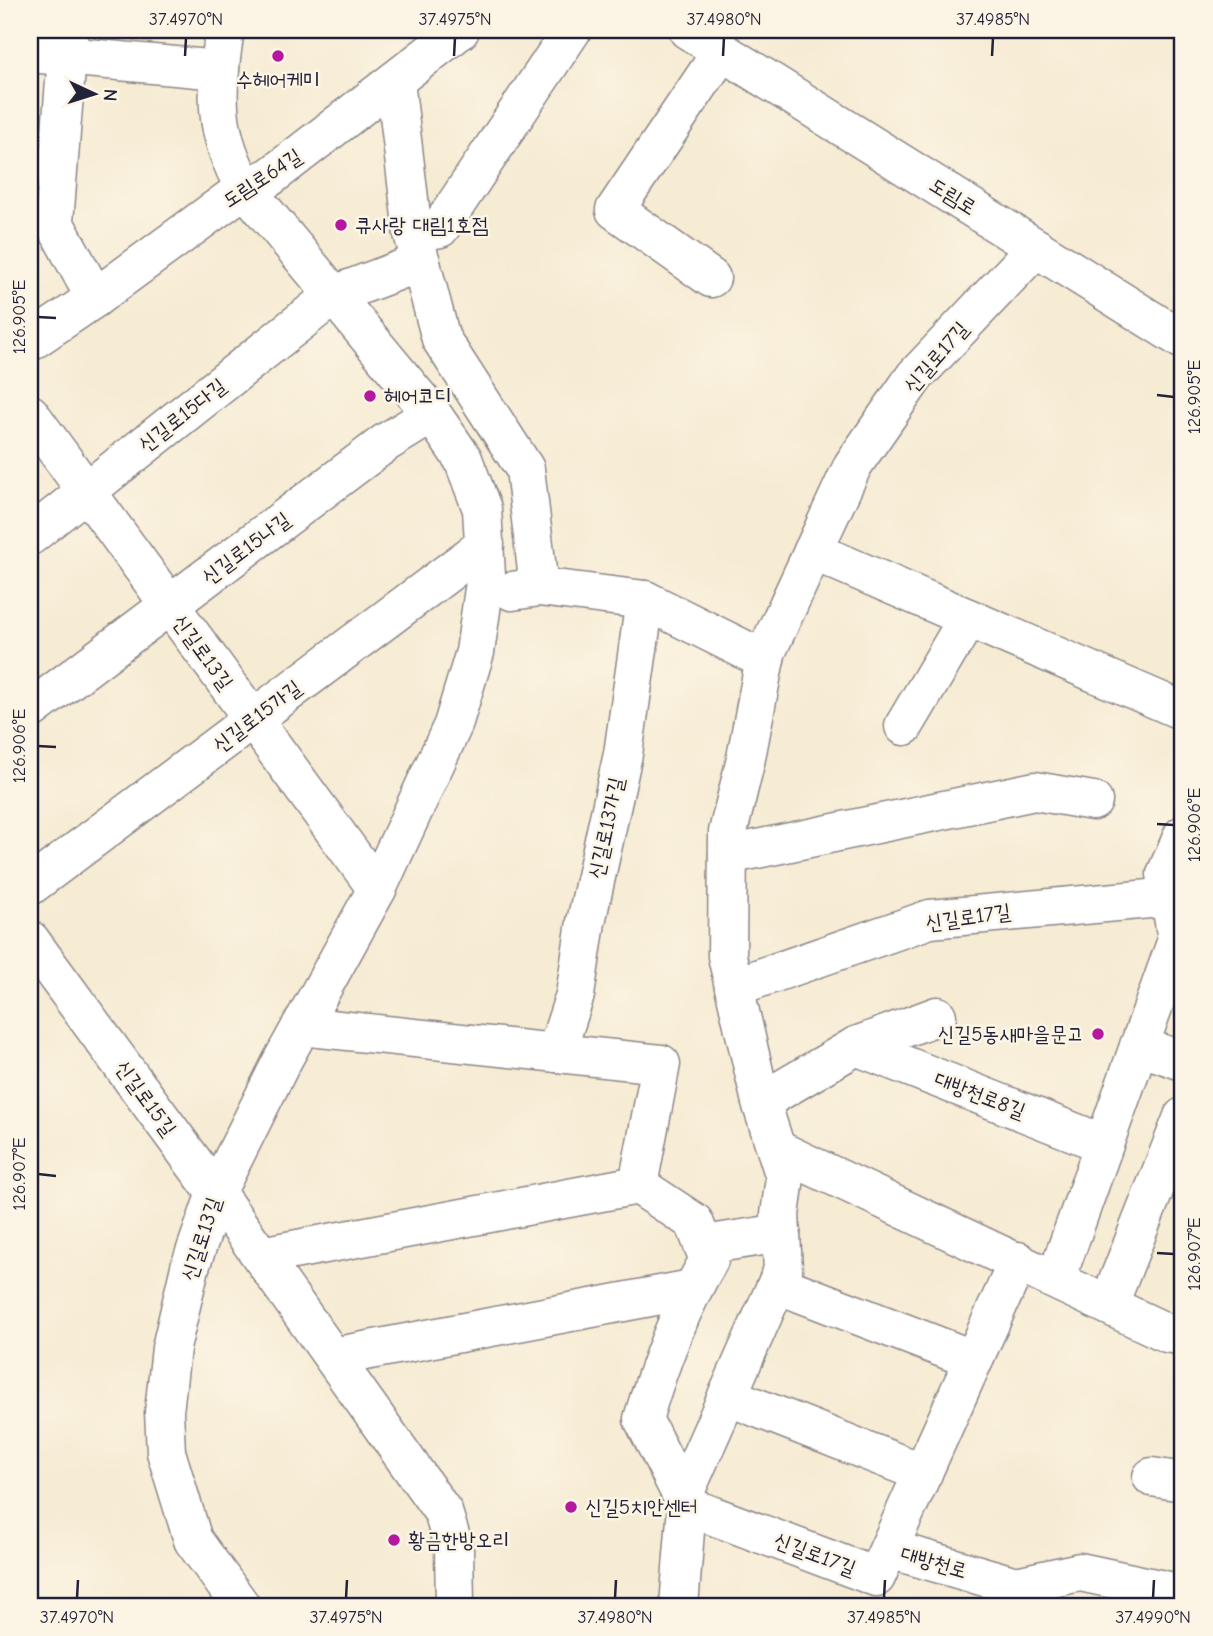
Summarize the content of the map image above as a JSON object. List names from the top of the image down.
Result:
{
  "streets": {
    "street": [
      "도림로64길",
      "도림로",
      "신길로17길",
      "신길로15다길",
      "신길로15나길",
      "신길로13길",
      "신길로15가길",
      "신길로13가길",
      "대방천로8길",
      "신길로15길",
      "대방천로"
    ]
  },
  "crossings": [
    ["도림로64길", "신길로13길"],
    ["도림로", "신길로17길"],
    ["신길로17길", "대방천로"],
    ["신길로15다길", "신길로13길"],
    ["신길로15나길", "신길로13길"],
    ["신길로13길", "신길로15가길"],
    ["신길로13길", "신길로15길"]
  ],
  "places": [
    "수헤어케미",
    "큐사랑 대림1호점",
    "헤어코디",
    "신길5동새마을문고",
    "신길5치안센터",
    "황금한방오리"
  ],
  "north": "right",
  "coordinates": [
    "37.4970°N",
    "37.4975°N",
    "37.4980°N",
    "37.4985°N",
    "126.905°E",
    "126.906°E",
    "126.907°E",
    "37.4990°N"
  ]
}
